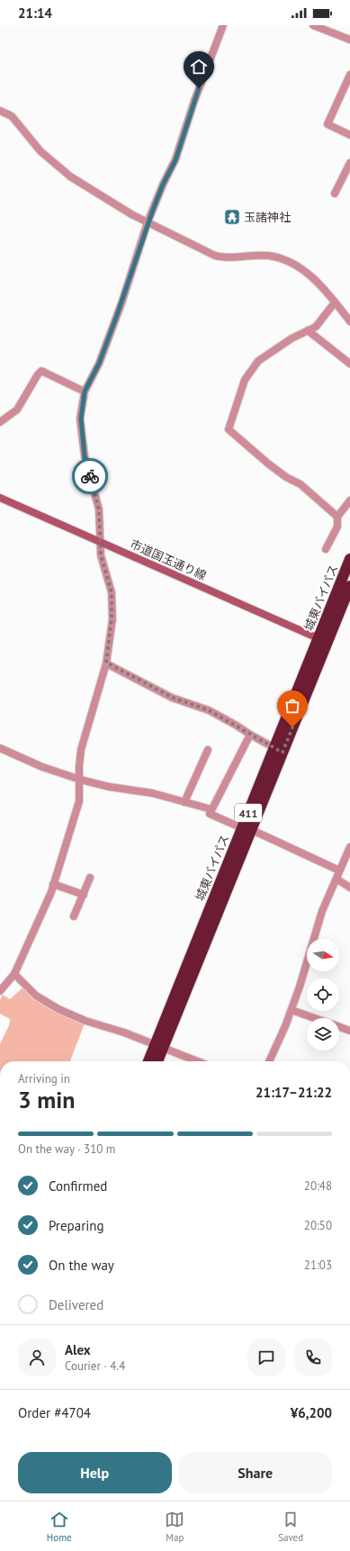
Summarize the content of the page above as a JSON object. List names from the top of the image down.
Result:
{
  "streets": {
    "highway": ["城東バイパス", "411"],
    "street": ["市道国玉通り線"]
  },
  "crossings": [
    ["市道国玉通り線", "城東バイパス"]
  ],
  "places": {
    "temple": ["玉諸神社"]
  },
  "north": "right",
  "page": {
    "status": "21:14",
    "heading": ["3 min", "Arriving in", "21:17–21:22"],
    "panel": [
      "Alex",
      "Courier · 4.4",
      "Order #4704",
      "¥6,200"
    ],
    "bar": "On the way · 310 m",
    "list": [
      ["Confirmed", "20:48"],
      ["Preparing", "20:50"],
      ["On the way", "21:03"],
      "Delivered"
    ],
    "buttons": ["Help", "Share"],
    "tabs": ["Home", "Map", "Saved"]
  }
}
